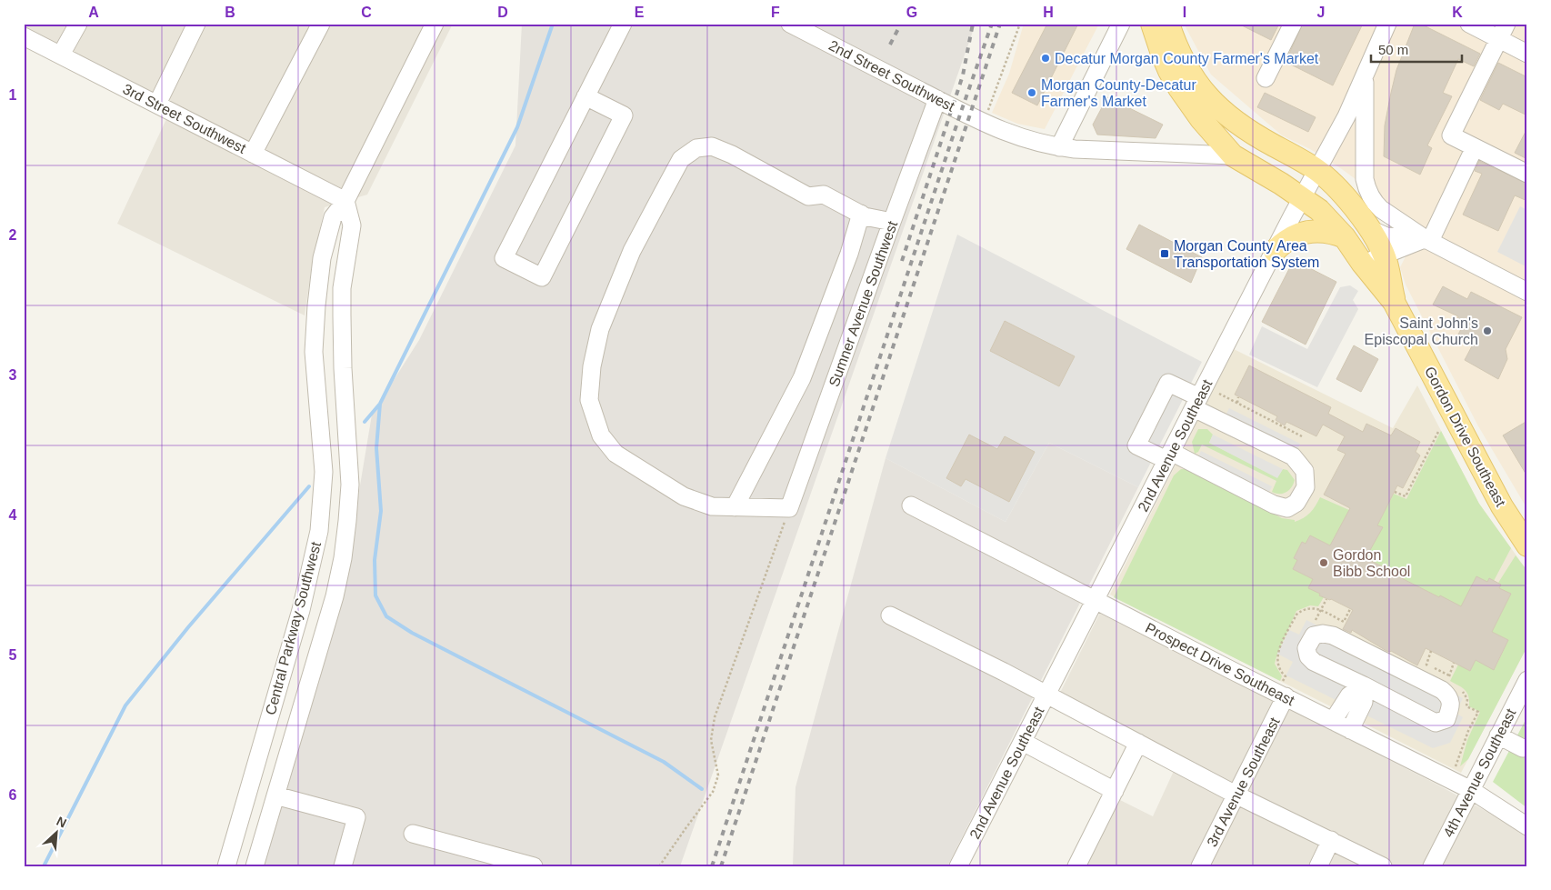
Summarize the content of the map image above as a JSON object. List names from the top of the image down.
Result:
{
  "streets": {
    "main road": ["Gordon Drive Southeast"],
    "street": [
      "2nd Street Southwest",
      "3rd Street Southwest",
      "Sumner Avenue Southwest",
      "2nd Avenue Southeast",
      "Central Parkway Southwest",
      "Prospect Drive Southeast",
      "4th Avenue Southeast",
      "3rd Avenue Southeast"
    ]
  },
  "crossings": [
    ["2nd Street Southwest", "Sumner Avenue Southwest"],
    ["2nd Street Southwest", "Gordon Drive Southeast"],
    ["3rd Street Southwest", "Central Parkway Southwest"],
    ["Gordon Drive Southeast", "2nd Avenue Southeast"],
    ["2nd Avenue Southeast", "Prospect Drive Southeast"],
    ["Prospect Drive Southeast", "4th Avenue Southeast"],
    ["Prospect Drive Southeast", "3rd Avenue Southeast"]
  ],
  "places": {
    "other": [
      "Decatur Morgan County Farmer's Market",
      "Morgan County-Decatur Farmer's Market",
      "Saint John's Episcopal Church",
      "Gordon Bibb School"
    ],
    "transit": ["Morgan County Area Transportation System"]
  },
  "scale_bar": "50 m",
  "north": "top right",
  "grid": {
    "columns": [
      "A",
      "B",
      "C",
      "D",
      "E",
      "F",
      "G",
      "H",
      "I",
      "J",
      "K"
    ],
    "rows": [
      "1",
      "2",
      "3",
      "4",
      "5",
      "6"
    ]
  }
}
